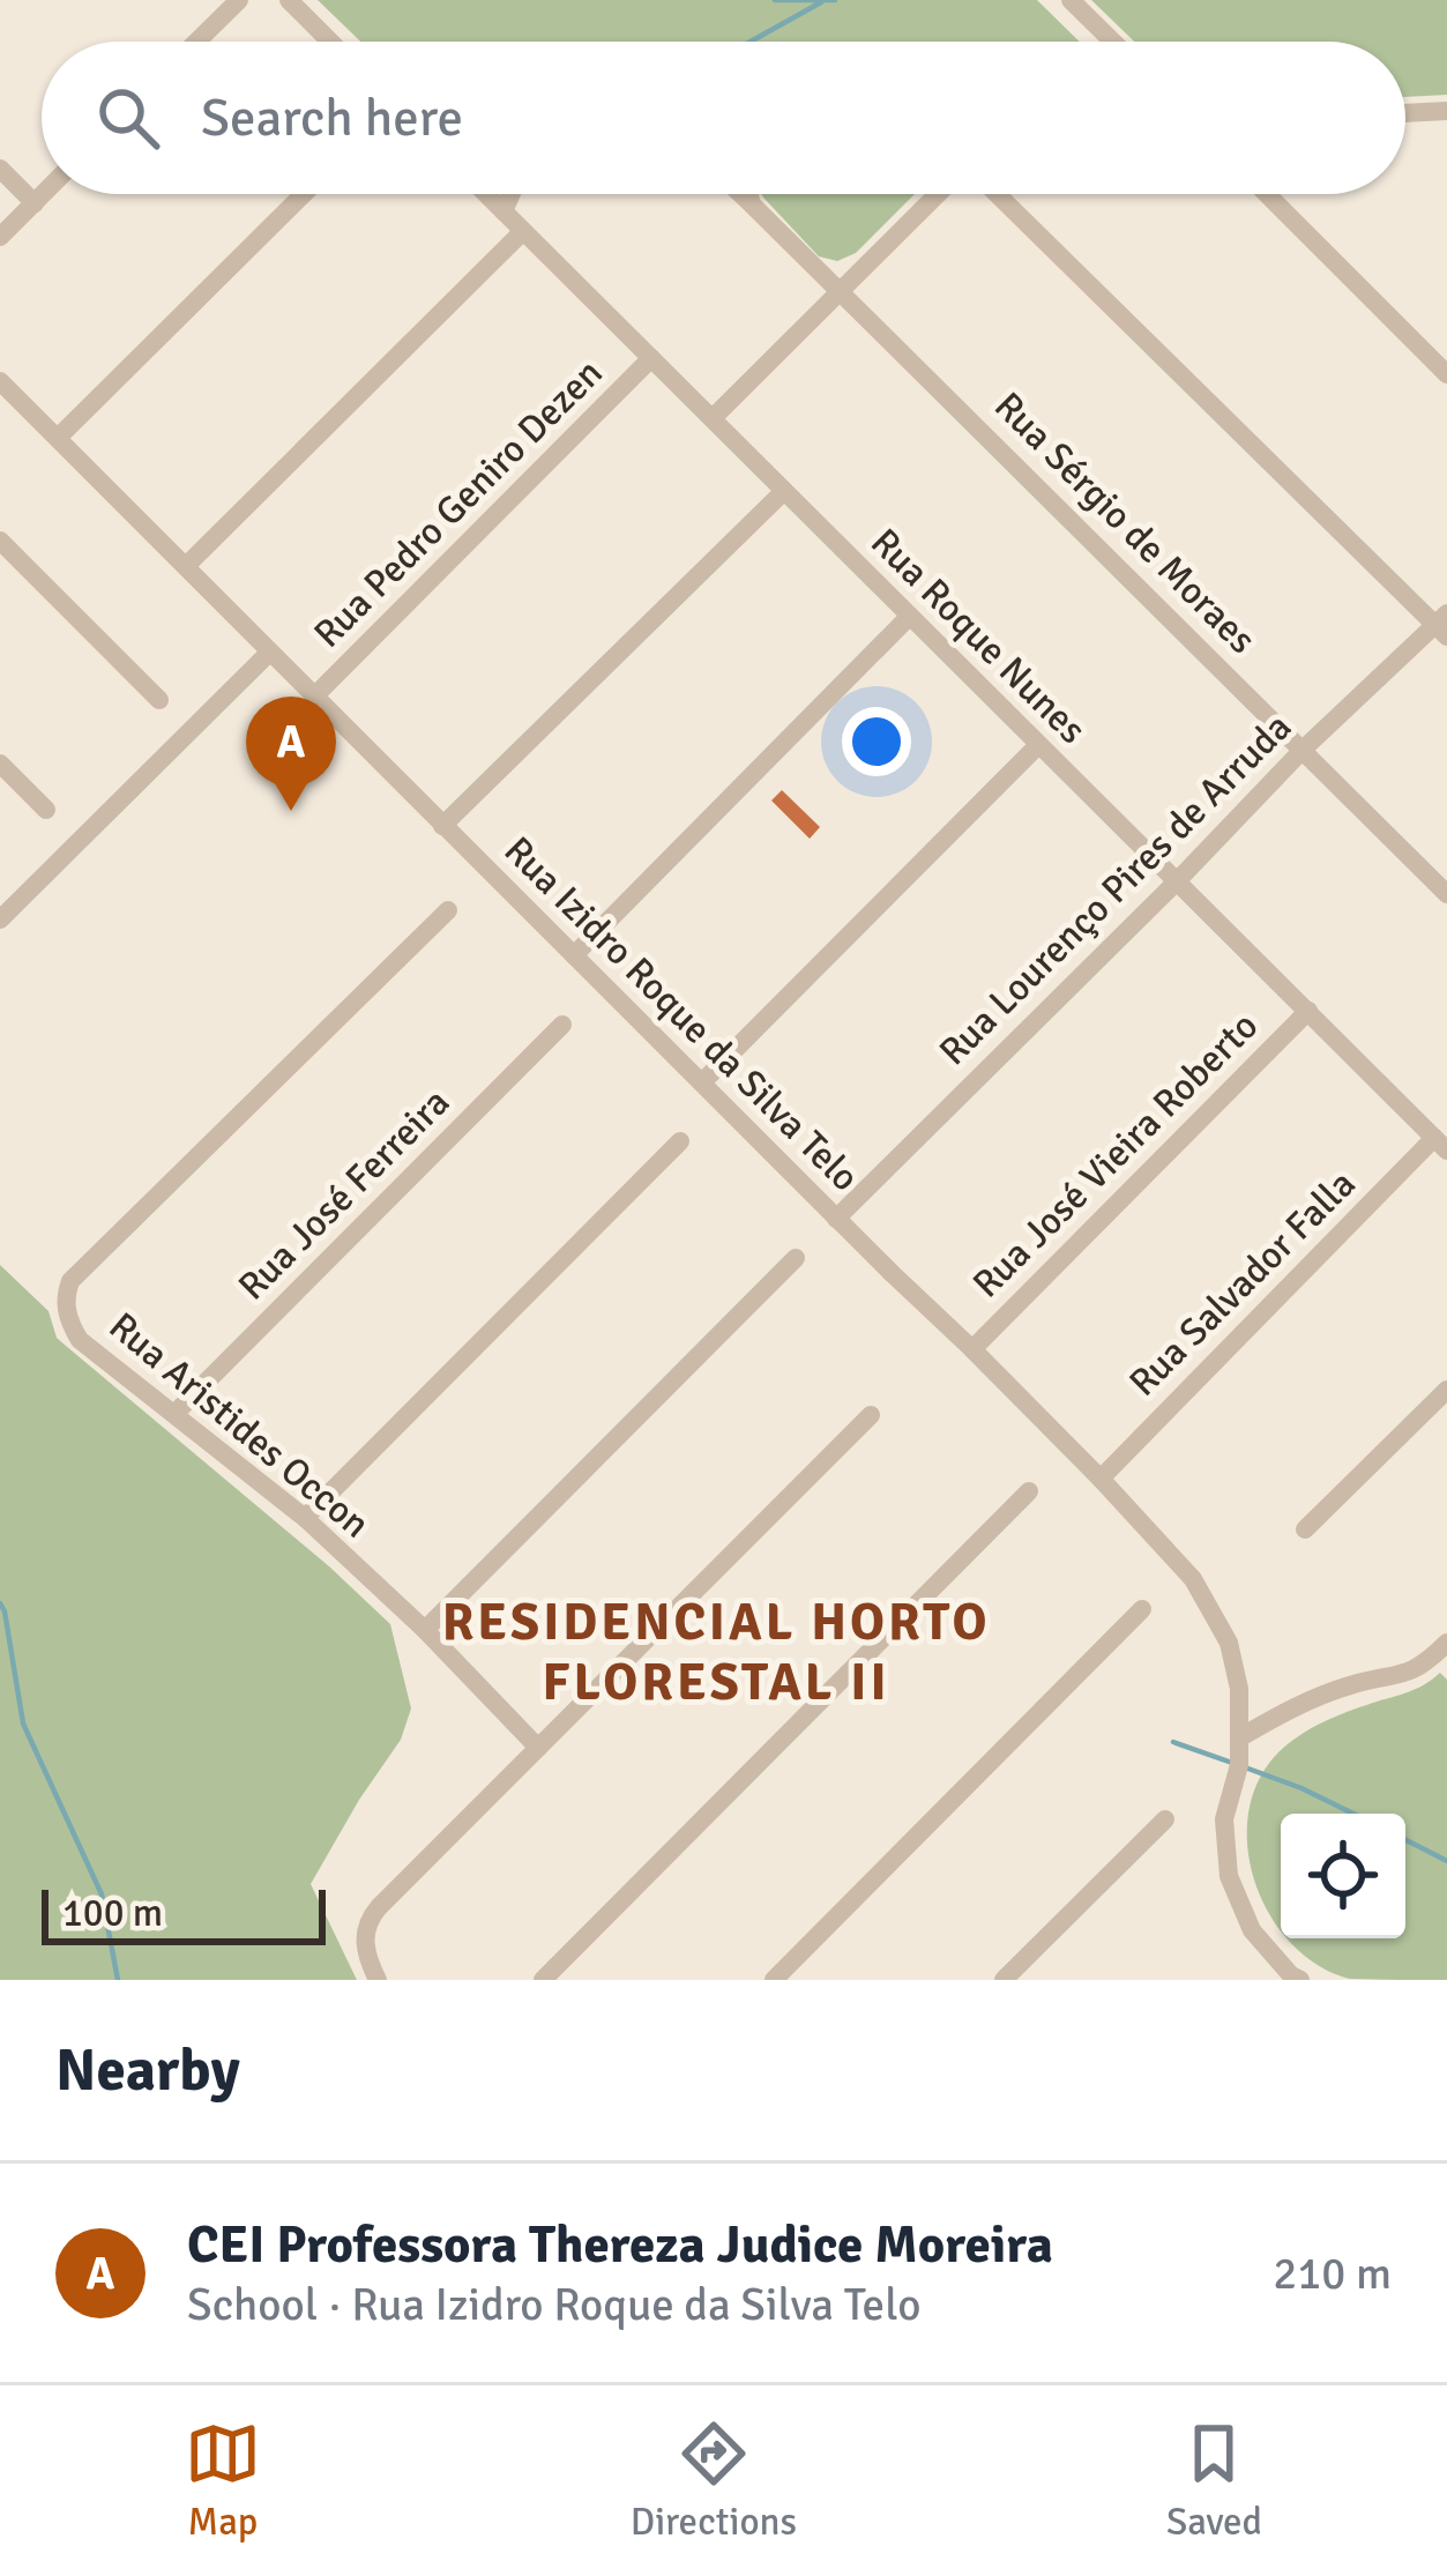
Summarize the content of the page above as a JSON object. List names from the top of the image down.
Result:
{
  "streets": {
    "street": [
      "Rua Pedro Geniro Dezen",
      "Rua Sérgio de Moraes",
      "Rua Roque Nunes",
      "Rua Lourenço Pires de Arruda",
      "Rua Izidro Roque da Silva Telo",
      "Rua José Vieira Roberto",
      "Rua José Ferreira",
      "Rua Salvador Falla",
      "Rua Aristides Occon"
    ]
  },
  "crossings": [
    ["Rua Pedro Geniro Dezen", "Rua Roque Nunes"],
    ["Rua Pedro Geniro Dezen", "Rua Izidro Roque da Silva Telo"],
    ["Rua Sérgio de Moraes", "Rua Lourenço Pires de Arruda"],
    ["Rua Roque Nunes", "Rua Lourenço Pires de Arruda"],
    ["Rua Roque Nunes", "Rua José Vieira Roberto"],
    ["Rua Roque Nunes", "Rua Salvador Falla"],
    ["Rua Lourenço Pires de Arruda", "Rua Izidro Roque da Silva Telo"],
    ["Rua Izidro Roque da Silva Telo", "Rua José Vieira Roberto"],
    ["Rua Izidro Roque da Silva Telo", "Rua Salvador Falla"],
    ["Rua José Ferreira", "Rua Aristides Occon"]
  ],
  "districts": ["RESIDENCIAL HORTO FLORESTAL II"],
  "scale_bar": "100 m",
  "page": {
    "search": "Search here",
    "pins": "A",
    "scale": "100 m",
    "heading": "Nearby",
    "list": [
      {
        "mark": "A",
        "name": "CEI Professora Thereza Judice Moreira",
        "note": "School · Rua Izidro Roque da Silva Telo",
        "value": "210 m"
      }
    ],
    "nav": ["Map", "Directions", "Saved"]
  }
}
